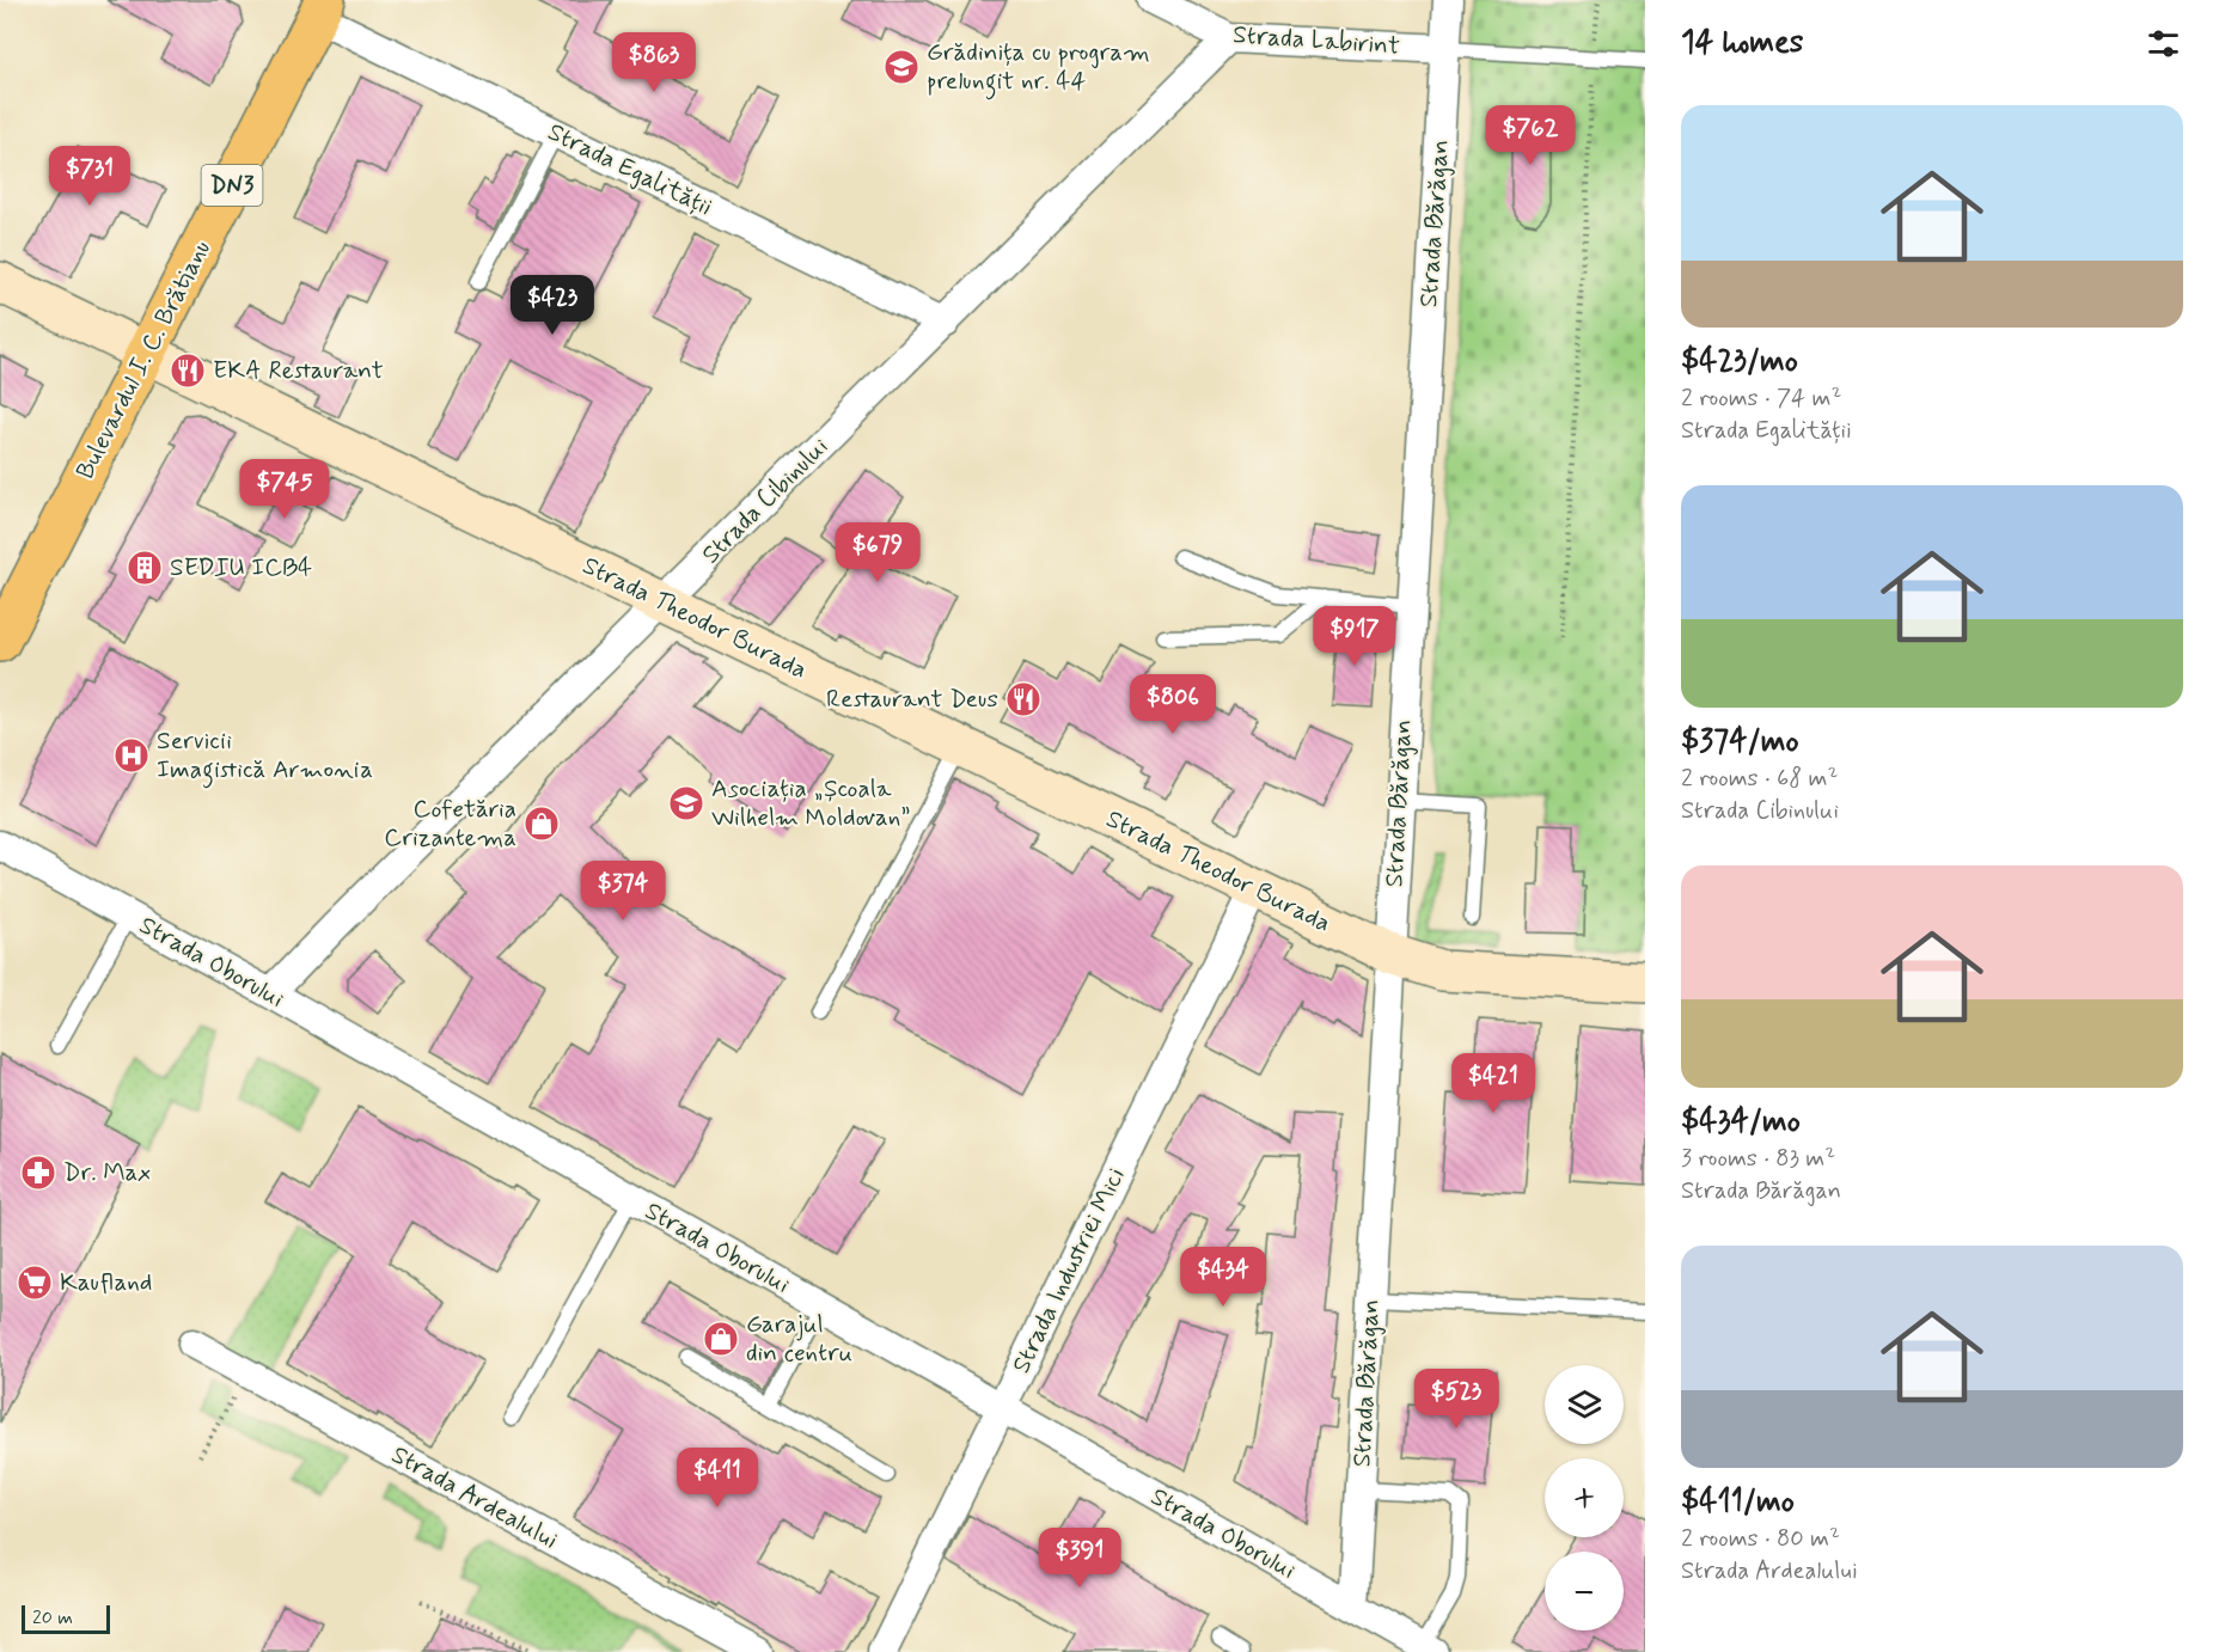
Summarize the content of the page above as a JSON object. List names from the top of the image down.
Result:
{
  "streets": {
    "main road": ["DN3", "Bulevardul I. C. Brătianu"],
    "street": [
      "Strada Labirint",
      "Strada Egalității",
      "Strada Bărăgan",
      "Strada Cibinului",
      "Strada Theodor Burada",
      "Strada Oborului",
      "Strada Industriei Mici",
      "Strada Ardealului"
    ]
  },
  "crossings": [
    ["Strada Labirint", "Strada Bărăgan"],
    ["Strada Labirint", "Strada Cibinului"],
    ["Strada Egalității", "Bulevardul I. C. Brătianu"],
    ["Strada Egalității", "Strada Cibinului"],
    ["Strada Bărăgan", "Strada Theodor Burada"],
    ["Strada Bărăgan", "Strada Oborului"],
    ["Bulevardul I. C. Brătianu", "Strada Theodor Burada"],
    ["Strada Cibinului", "Strada Theodor Burada"],
    ["Strada Cibinului", "Strada Oborului"],
    ["Strada Theodor Burada", "Strada Industriei Mici"],
    ["Strada Oborului", "Strada Industriei Mici"]
  ],
  "places": {
    "school or university": ["Grădinița cu program prelungit nr. 44", "Asociația „Școala Wilhelm Moldovan”"],
    "restaurant": ["EKA Restaurant", "Restaurant Deus"],
    "building": ["SEDIU ICB4"],
    "hospital": ["Servicii Imagistică Armonia"],
    "shop": ["Cofetăria Crizantema", "Garajul din centru"],
    "pharmacy": ["Dr. Max"],
    "supermarket": ["Kaufland"]
  },
  "scale_bar": "20 m",
  "page": {
    "heading": "14 homes",
    "price": [
      "$863",
      "$762",
      "$731",
      "$423",
      "$745",
      "$679",
      "$917",
      "$806",
      "$374",
      "$421",
      "$434",
      "$523",
      "$411",
      "$391"
    ],
    "list": [
      {
        "name": "$423/mo",
        "note": "2 rooms · 74 m² · Strada Egalității"
      },
      {
        "name": "$374/mo",
        "note": "2 rooms · 68 m² · Strada Cibinului"
      },
      {
        "name": "$434/mo",
        "note": "3 rooms · 83 m² · Strada Bărăgan"
      },
      {
        "name": "$411/mo",
        "note": "2 rooms · 80 m² · Strada Ardealului"
      }
    ],
    "map_buttons": ["+", "−"],
    "scale": "20 m"
  }
}
